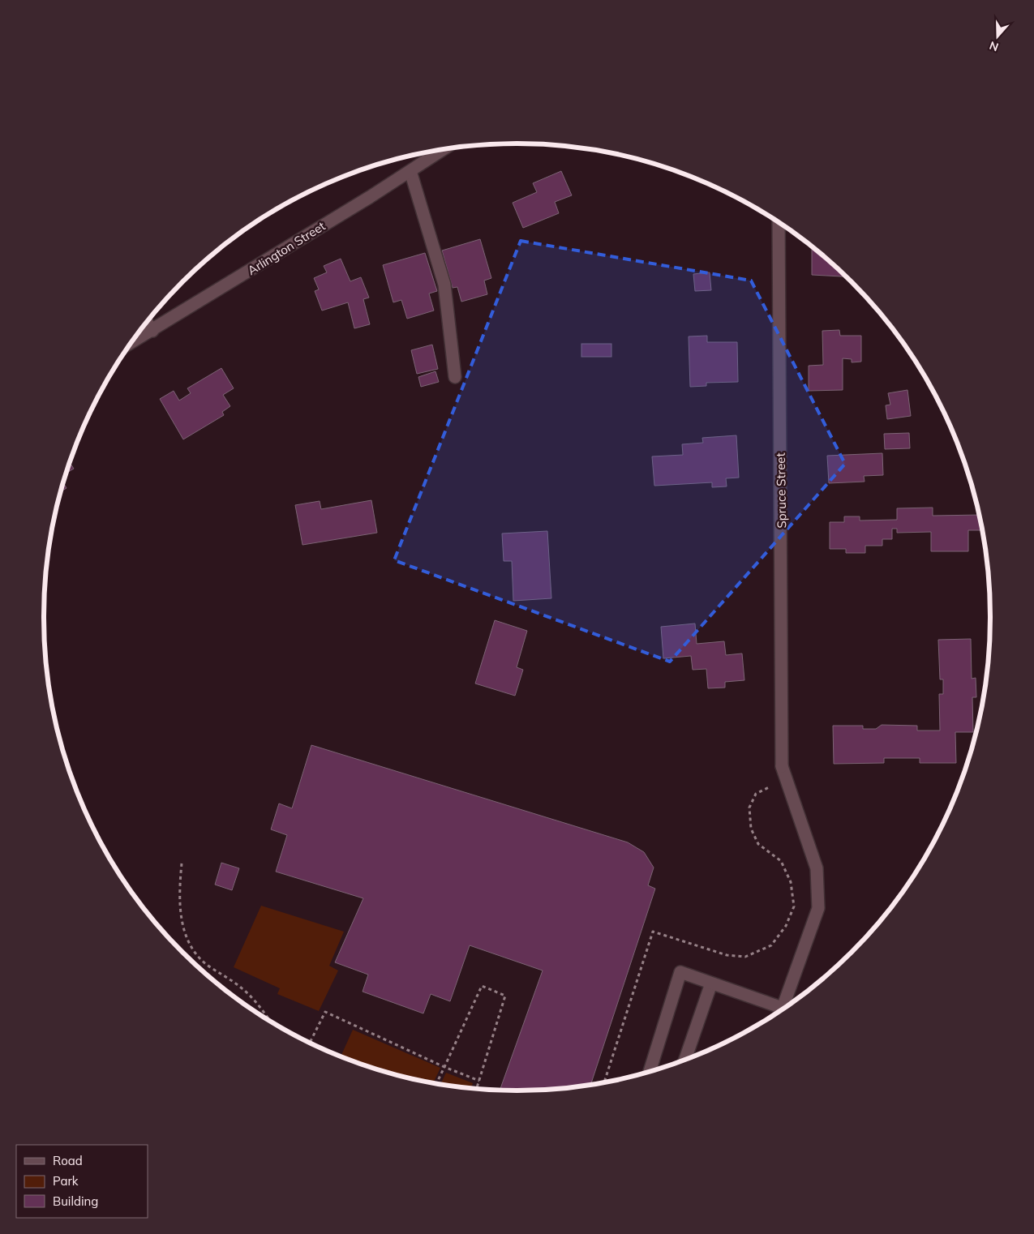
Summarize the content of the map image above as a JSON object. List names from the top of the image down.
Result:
{
  "streets": {
    "street": ["Arlington Street", "Spruce Street"]
  },
  "legend": ["Road", "Park", "Building"],
  "north": "bottom"
}
